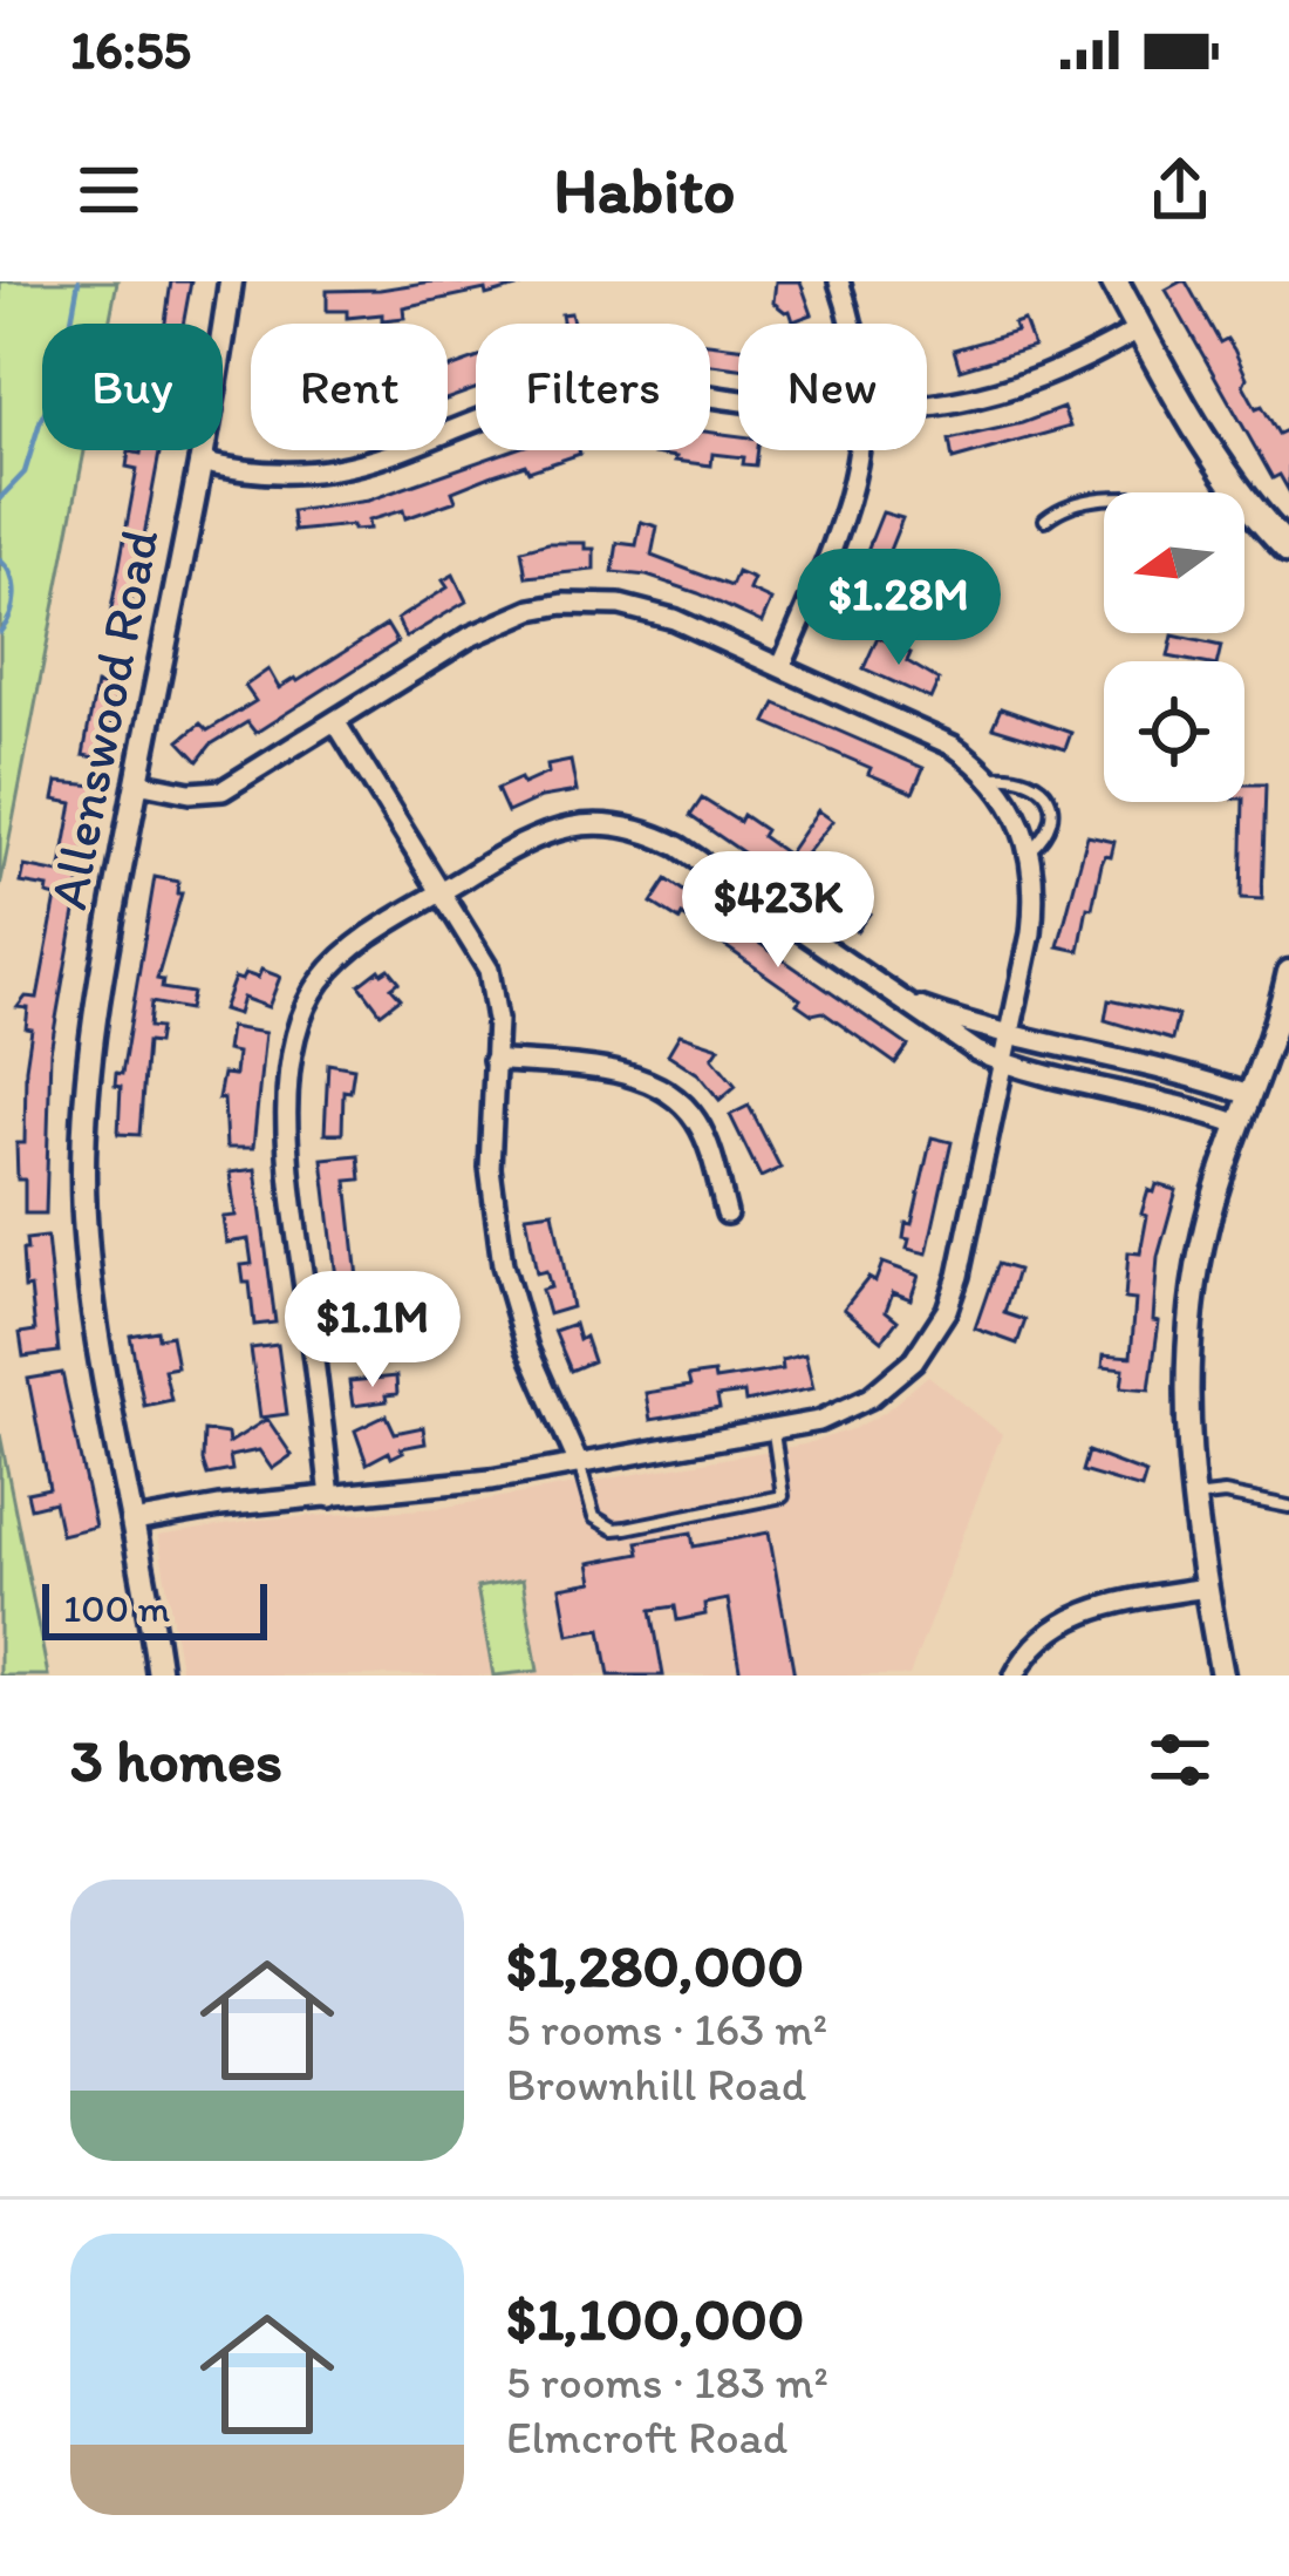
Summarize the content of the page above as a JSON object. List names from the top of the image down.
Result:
{
  "streets": {
    "street": ["Allenswood Road"]
  },
  "scale_bar": "100 m",
  "north": "left",
  "page": {
    "status": "16:55",
    "header": "Habito",
    "chip": [
      "Buy",
      "Rent",
      "Filters",
      "New"
    ],
    "price": ["$1.28M", "$423K", "$1.1M"],
    "scale": "100 m",
    "heading": "3 homes",
    "list": [
      {
        "name": "$1,280,000",
        "note": "5 rooms · 163 m² · Brownhill Road"
      },
      {
        "name": "$1,100,000",
        "note": "5 rooms · 183 m² · Elmcroft Road"
      }
    ]
  }
}
